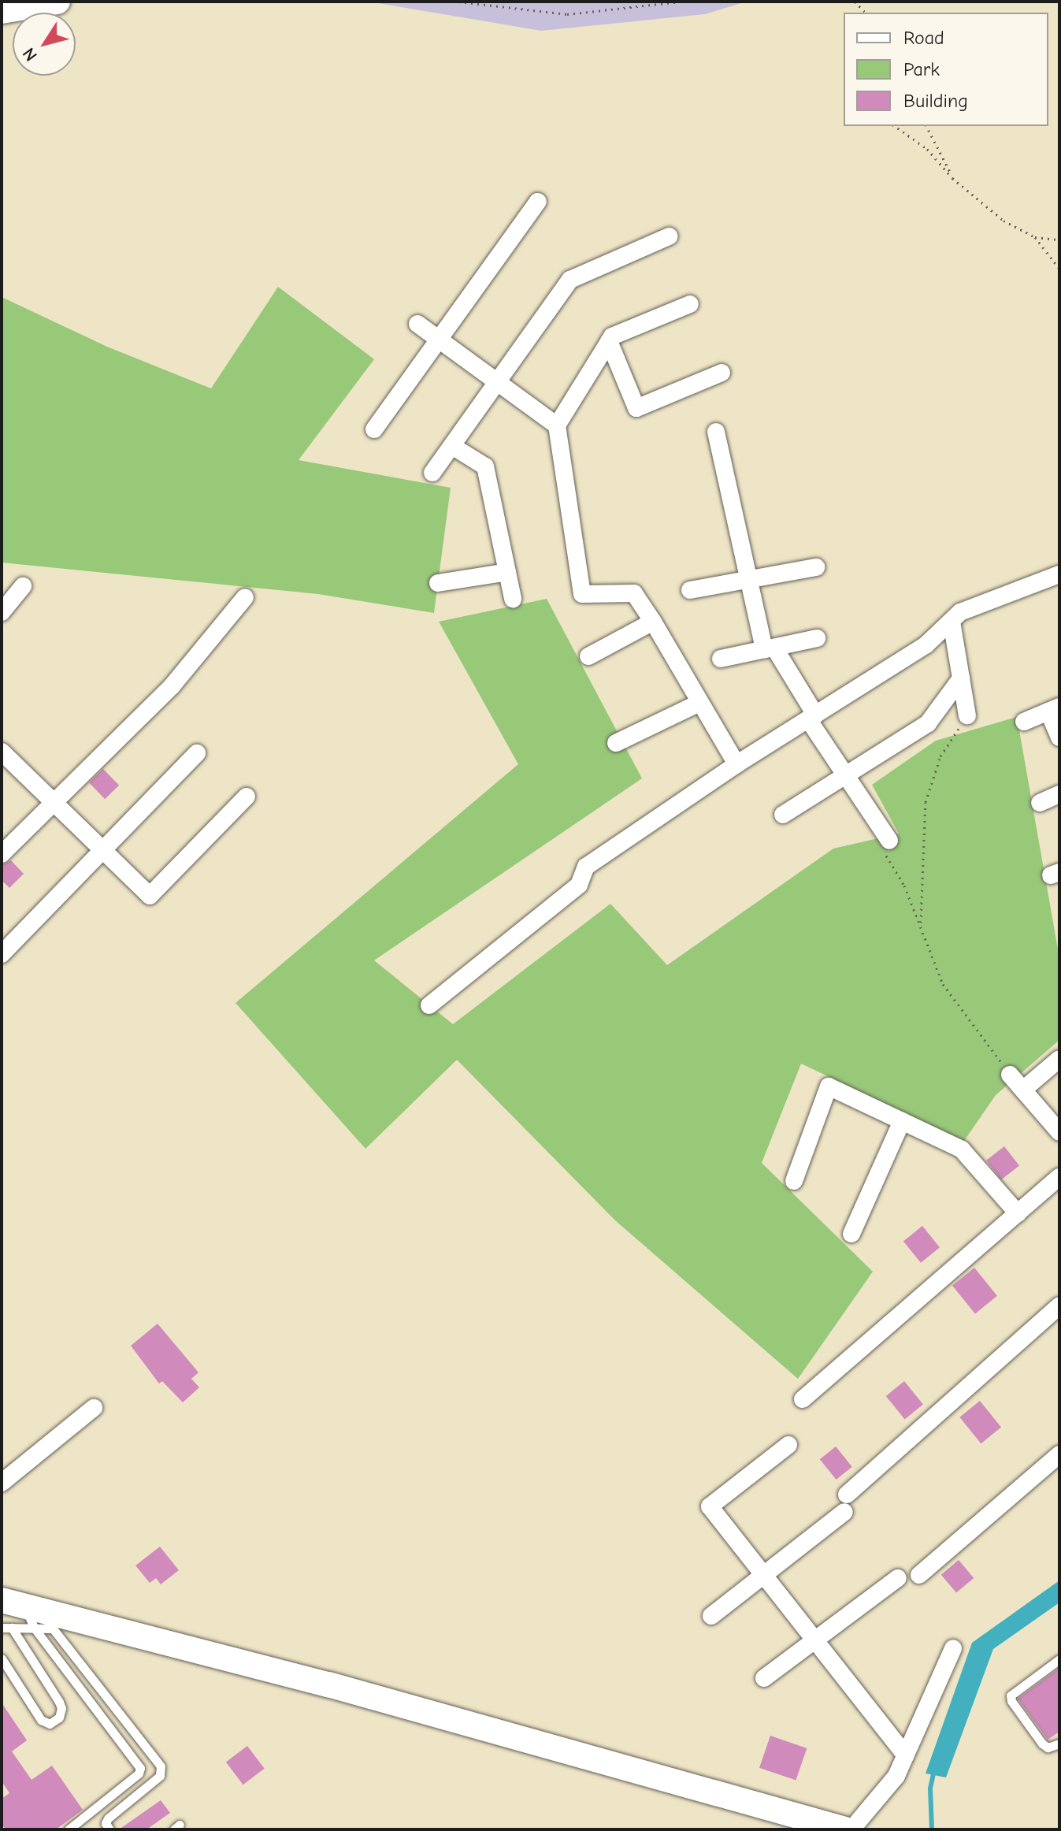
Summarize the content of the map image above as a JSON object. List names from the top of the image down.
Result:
{
  "legend": ["Road", "Park", "Building"],
  "north": "bottom left"
}
